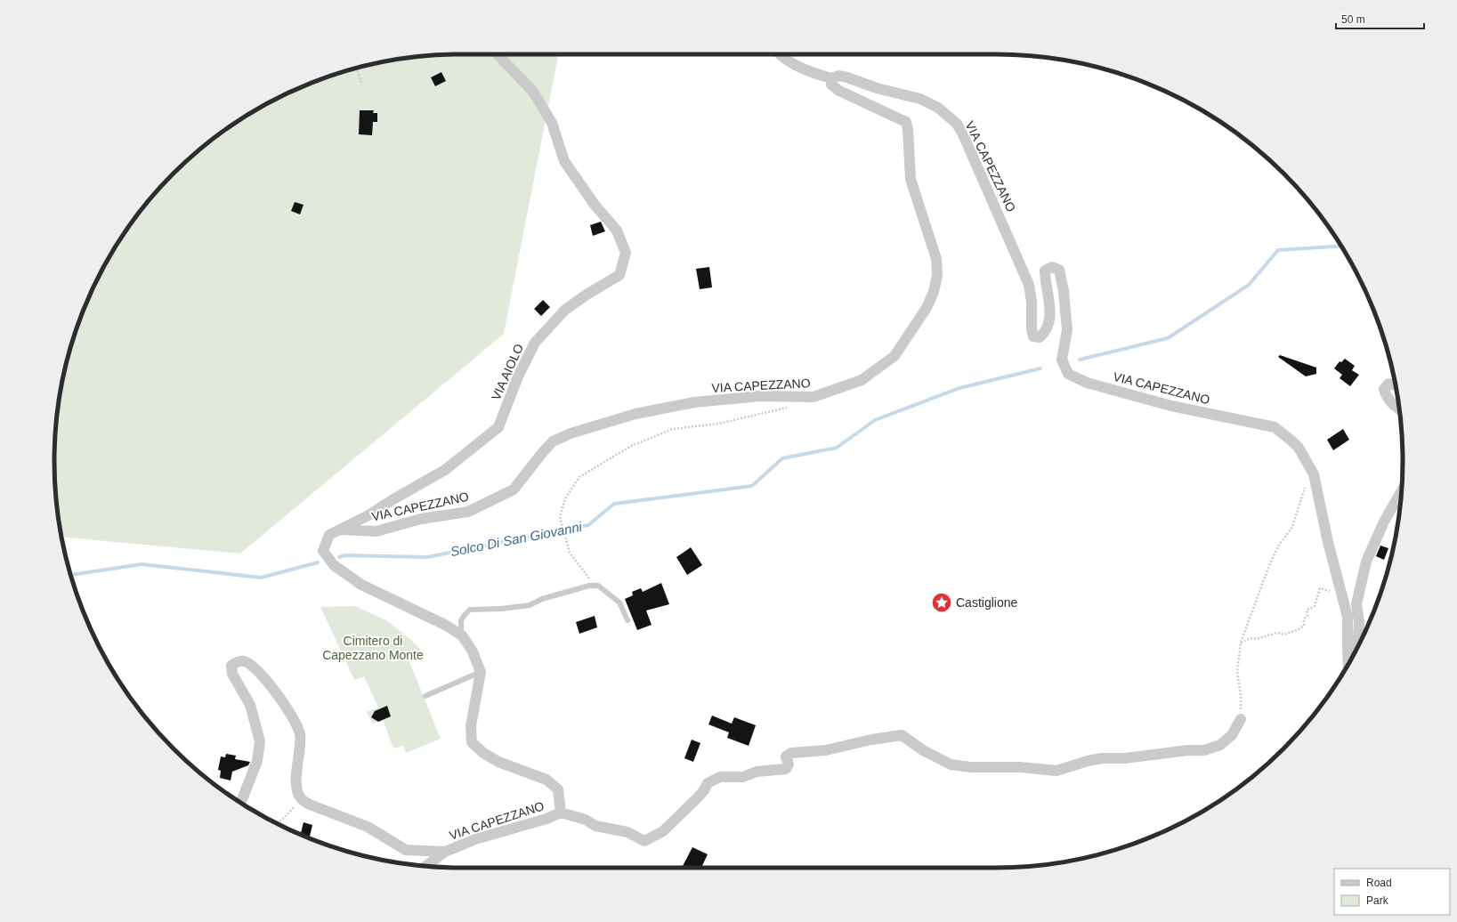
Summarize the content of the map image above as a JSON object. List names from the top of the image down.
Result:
{
  "streets": {
    "street": ["VIA CAPEZZANO", "VIA AIOLO"]
  },
  "crossings": [
    ["VIA CAPEZZANO", "VIA AIOLO"]
  ],
  "water": ["Solco Di San Giovanni"],
  "parks": ["Cimitero di Capezzano Monte"],
  "places": {
    "place": ["Castiglione"]
  },
  "legend": ["Road", "Park"],
  "scale_bar": "50 m"
}
